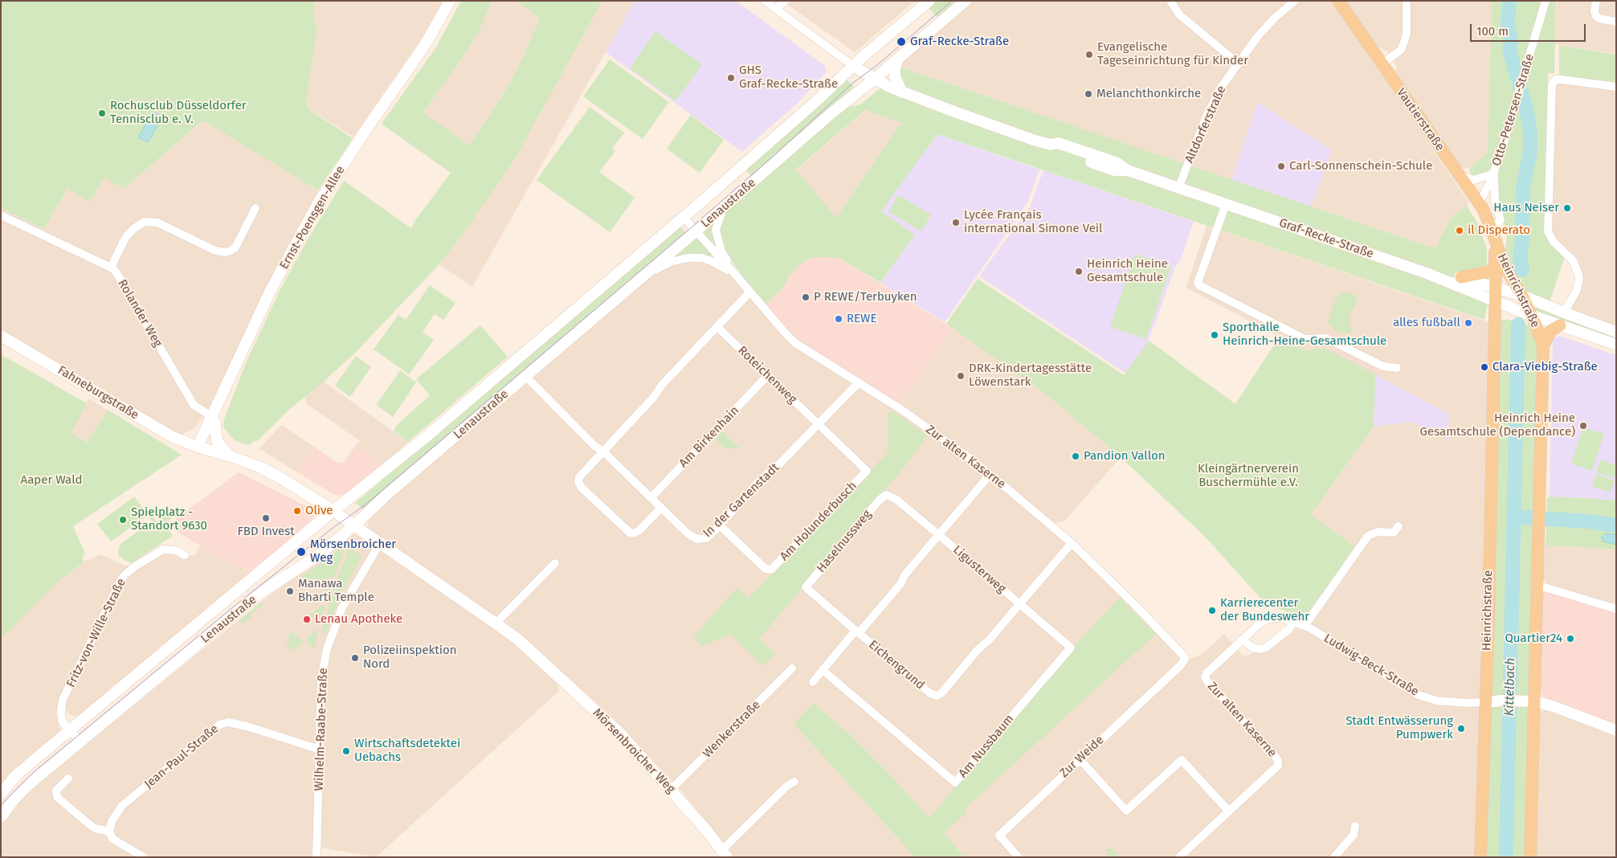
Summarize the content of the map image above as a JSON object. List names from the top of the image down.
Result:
{
  "streets": {
    "main road": ["Vautierstraße", "Heinrichstraße"],
    "street": [
      "Otto-Petersen-Straße",
      "Altdorferstraße",
      "Lenaustraße",
      "Ernst-Poensgen-Allee",
      "Graf-Recke-Straße",
      "Rolander Weg",
      "Roteichenweg",
      "Fahneburgstraße",
      "Am Birkenhain",
      "Zur alten Kaserne",
      "In der Gartenstadt",
      "Am Holunderbusch",
      "Haselnussweg",
      "Ligusterweg",
      "Fritz-von-Wille-Straße",
      "Eichengrund",
      "Ludwig-Beck-Straße",
      "Wilhelm-Raabe-Straße",
      "Wenkerstraße",
      "Am Nussbaum",
      "Mörsenbroicher Weg",
      "Jean-Paul-Straße",
      "Zur Weide"
    ]
  },
  "crossings": [
    ["Otto-Petersen-Straße", "Vautierstraße"],
    ["Vautierstraße", "Heinrichstraße"],
    ["Altdorferstraße", "Graf-Recke-Straße"],
    ["Lenaustraße", "Graf-Recke-Straße"],
    ["Lenaustraße", "Zur alten Kaserne"],
    ["Lenaustraße", "In der Gartenstadt"],
    ["Lenaustraße", "Fritz-von-Wille-Straße"],
    ["Lenaustraße", "Mörsenbroicher Weg"],
    ["Ernst-Poensgen-Allee", "Rolander Weg"],
    ["Ernst-Poensgen-Allee", "Fahneburgstraße"],
    ["Ernst-Poensgen-Allee", "Mörsenbroicher Weg"],
    ["Graf-Recke-Straße", "Heinrichstraße"],
    ["Heinrichstraße", "Ludwig-Beck-Straße"],
    ["Roteichenweg", "Am Birkenhain"],
    ["Roteichenweg", "In der Gartenstadt"],
    ["Roteichenweg", "Am Holunderbusch"],
    ["Fahneburgstraße", "Mörsenbroicher Weg"],
    ["Am Birkenhain", "In der Gartenstadt"],
    ["Zur alten Kaserne", "In der Gartenstadt"],
    ["Zur alten Kaserne", "Eichengrund"],
    ["Zur alten Kaserne", "Ludwig-Beck-Straße"],
    ["Zur alten Kaserne", "Zur Weide"],
    ["In der Gartenstadt", "Am Holunderbusch"],
    ["Haselnussweg", "Ligusterweg"],
    ["Haselnussweg", "Eichengrund"],
    ["Ligusterweg", "Eichengrund"],
    ["Ligusterweg", "Am Nussbaum"],
    ["Eichengrund", "Am Nussbaum"],
    ["Wilhelm-Raabe-Straße", "Mörsenbroicher Weg"],
    ["Wilhelm-Raabe-Straße", "Jean-Paul-Straße"],
    ["Wenkerstraße", "Mörsenbroicher Weg"]
  ],
  "water": ["Kittelbach"],
  "parks": ["Kleingärtnerverein Buschermühle e.V.", "Aaper Wald"],
  "places": [
    "Graf-Recke-Straße",
    "Evangelische Tageseinrichtung für Kinder",
    "GHS Graf-Recke-Straße",
    "Melanchthonkirche",
    "Rochusclub Düsseldorfer Tennisclub e. V.",
    "Carl-Sonnenschein-Schule",
    "Haus Neiser",
    "Lycée Français international Simone Veil",
    "il Disperato",
    "Heinrich Heine Gesamtschule",
    "P REWE/Terbuyken",
    "REWE",
    "alles fußball",
    "Sporthalle Heinrich-Heine-Gesamtschule",
    "Clara-Viebig-Straße",
    "DRK-Kindertagesstätte Löwenstark",
    "Heinrich Heine Gesamtschule (Dependance)",
    "Pandion Vallon",
    "Olive",
    "FBD Invest",
    "Spielplatz - Standort 9630",
    "Mörsenbroicher Weg",
    "Manawa Bharti Temple",
    "Karrierecenter der Bundeswehr",
    "Lenau Apotheke",
    "Quartier24",
    "Polizeiinspektion Nord",
    "Stadt Entwässerung Pumpwerk",
    "Wirtschaftsdetektei Uebachs"
  ],
  "scale_bar": "100 m"
}
